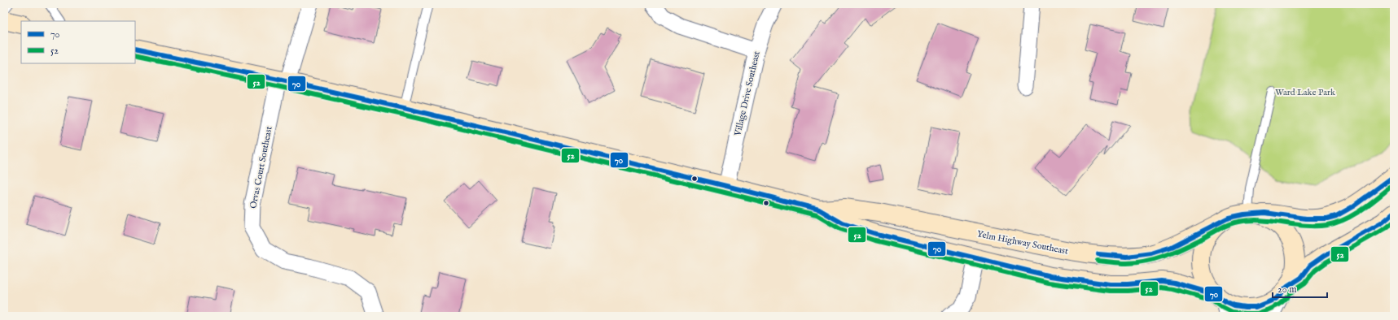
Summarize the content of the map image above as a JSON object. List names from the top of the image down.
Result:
{
  "streets": {
    "main road": ["Yelm Highway Southeast"],
    "street": ["Village Drive Southeast", "Orvas Court Southeast"]
  },
  "crossings": [
    ["Village Drive Southeast", "Yelm Highway Southeast"],
    ["Orvas Court Southeast", "Yelm Highway Southeast"]
  ],
  "parks": ["Ward Lake Park"],
  "lines": ["transit line 70", "transit line 52"],
  "legend": ["70", "52"],
  "scale_bar": "20 m"
}
